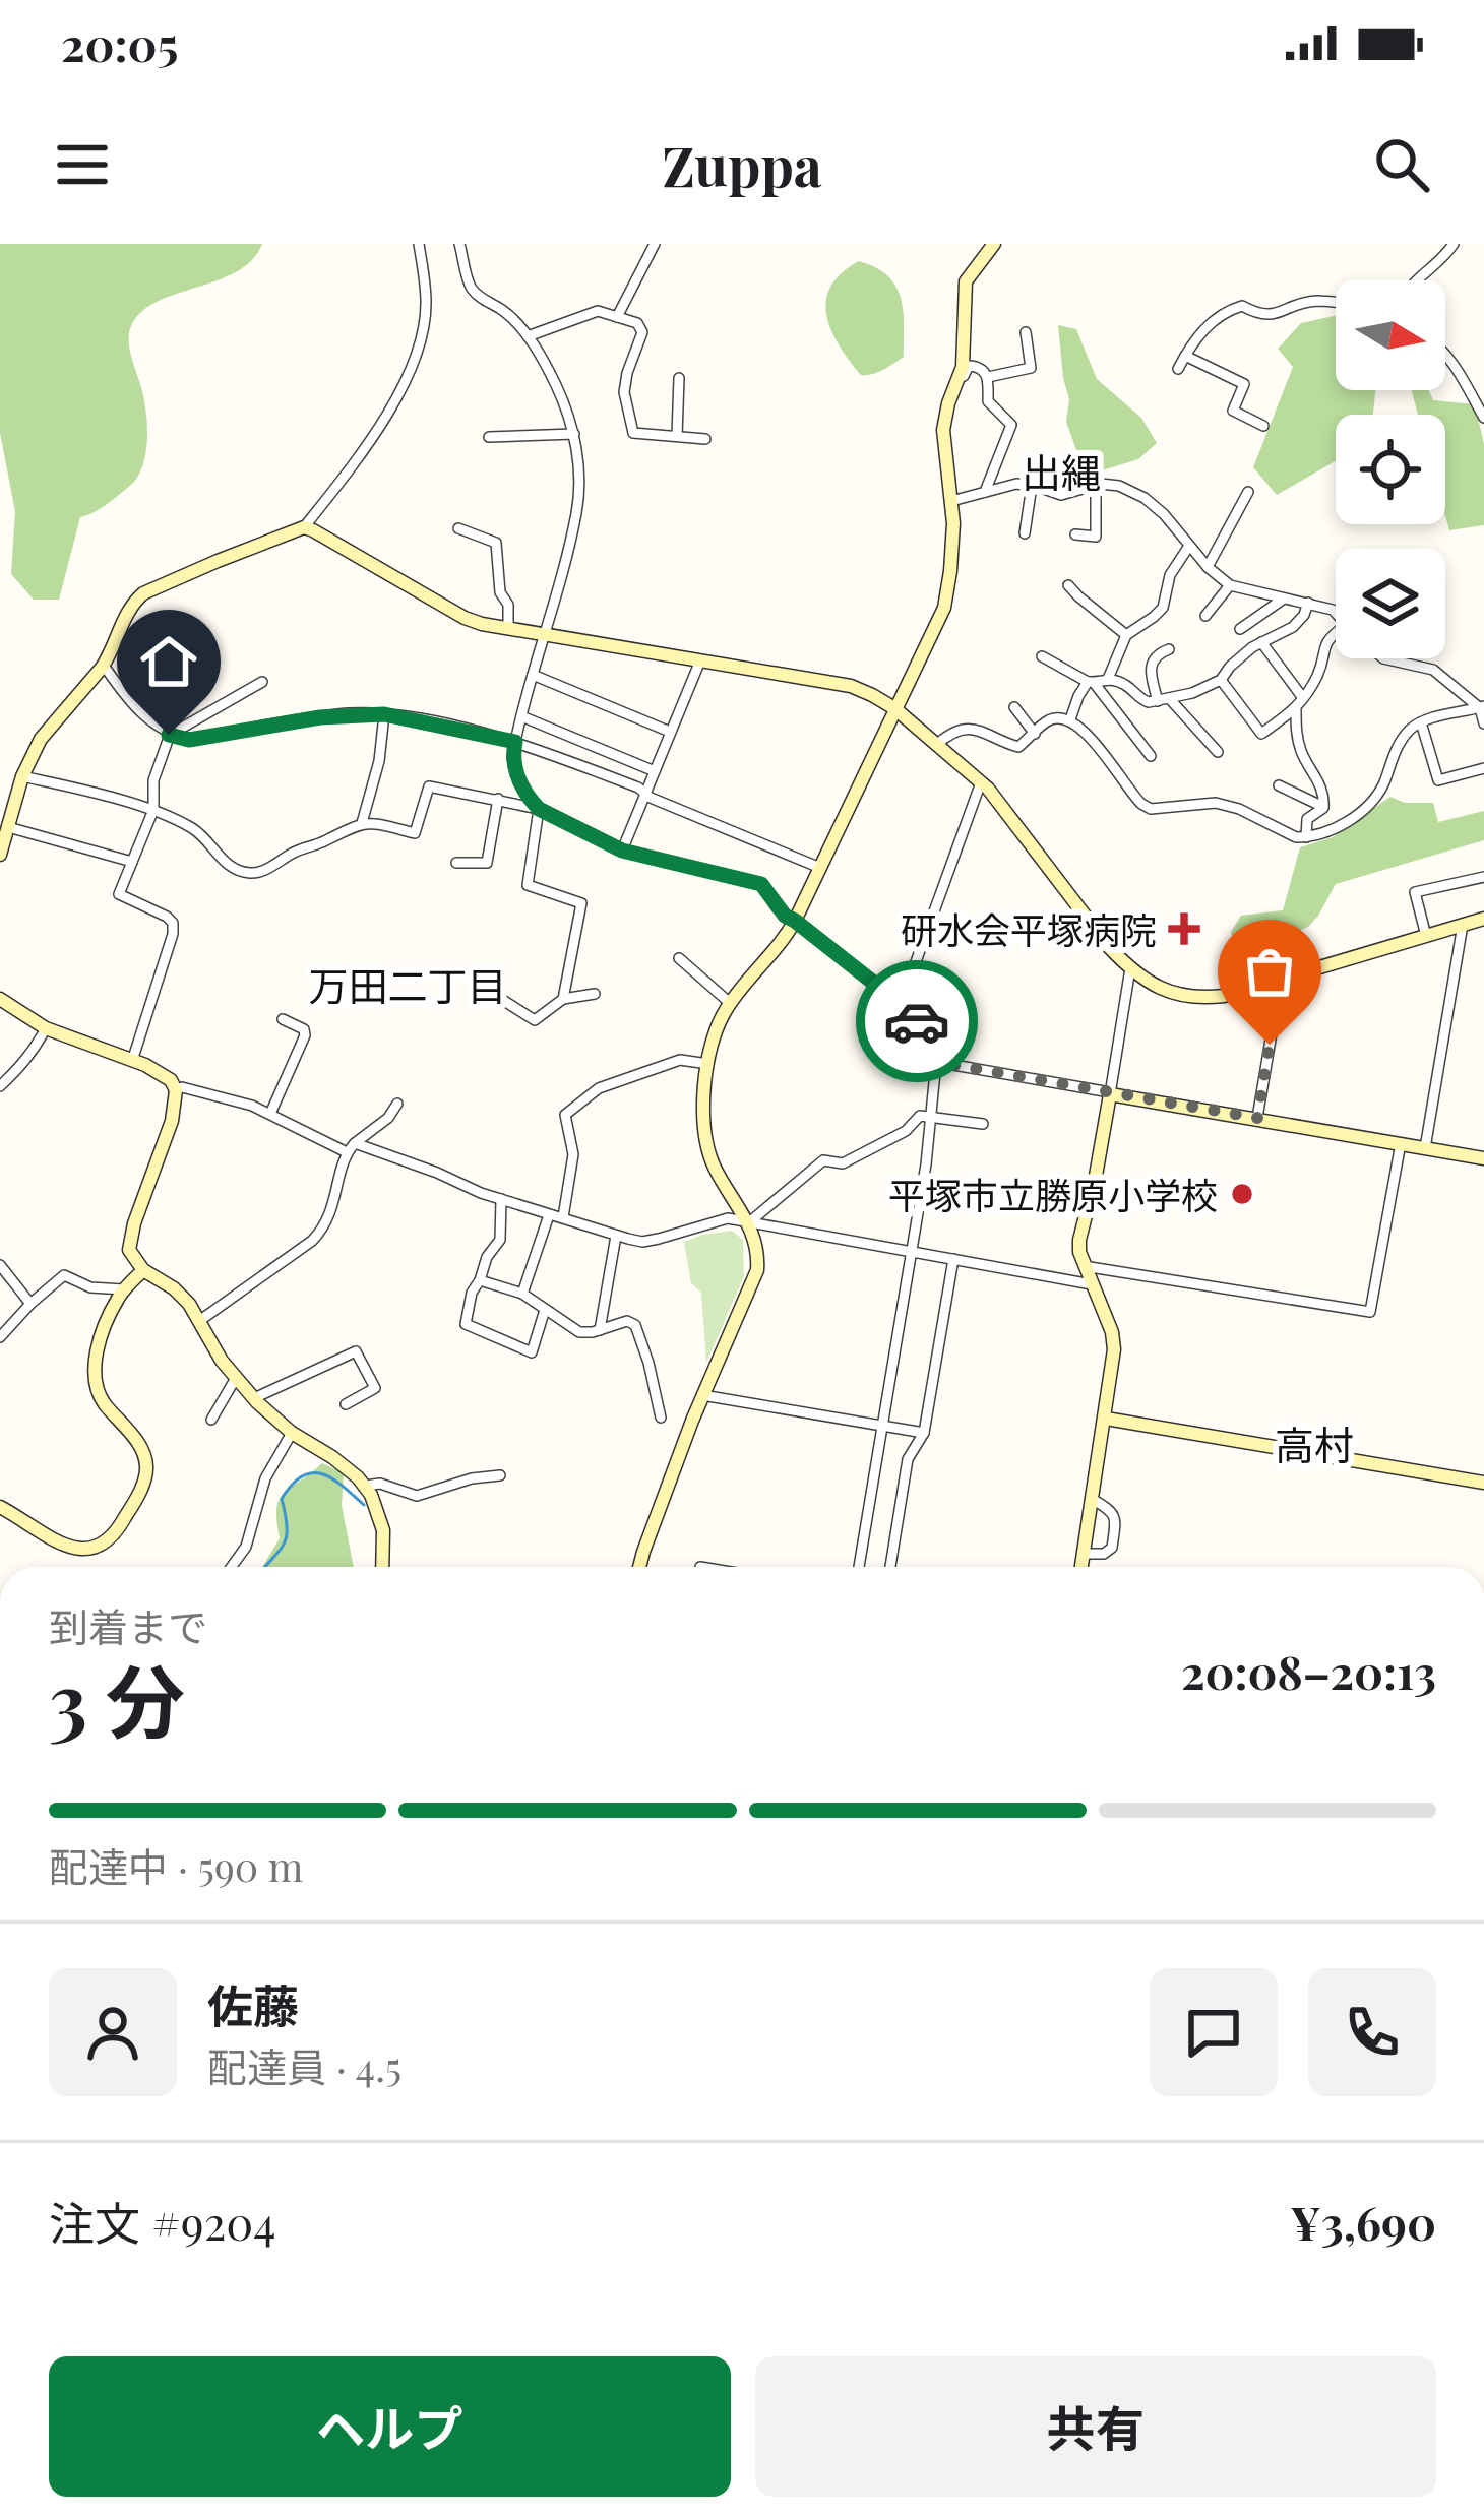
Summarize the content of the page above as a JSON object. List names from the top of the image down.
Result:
{
  "districts": ["出縄", "万田二丁目", "高村"],
  "places": {
    "health": ["研水会平塚病院"],
    "other": ["平塚市立勝原小学校"]
  },
  "north": "right",
  "page": {
    "status": "20:05",
    "header": "Zuppa",
    "heading": ["3 分", "到着まで", "20:08–20:13"],
    "panel": [
      "佐藤",
      "配達員 · 4.5",
      "注文 #9204",
      "¥3,690"
    ],
    "bar": "配達中 · 590 m",
    "buttons": ["ヘルプ", "共有"]
  }
}
